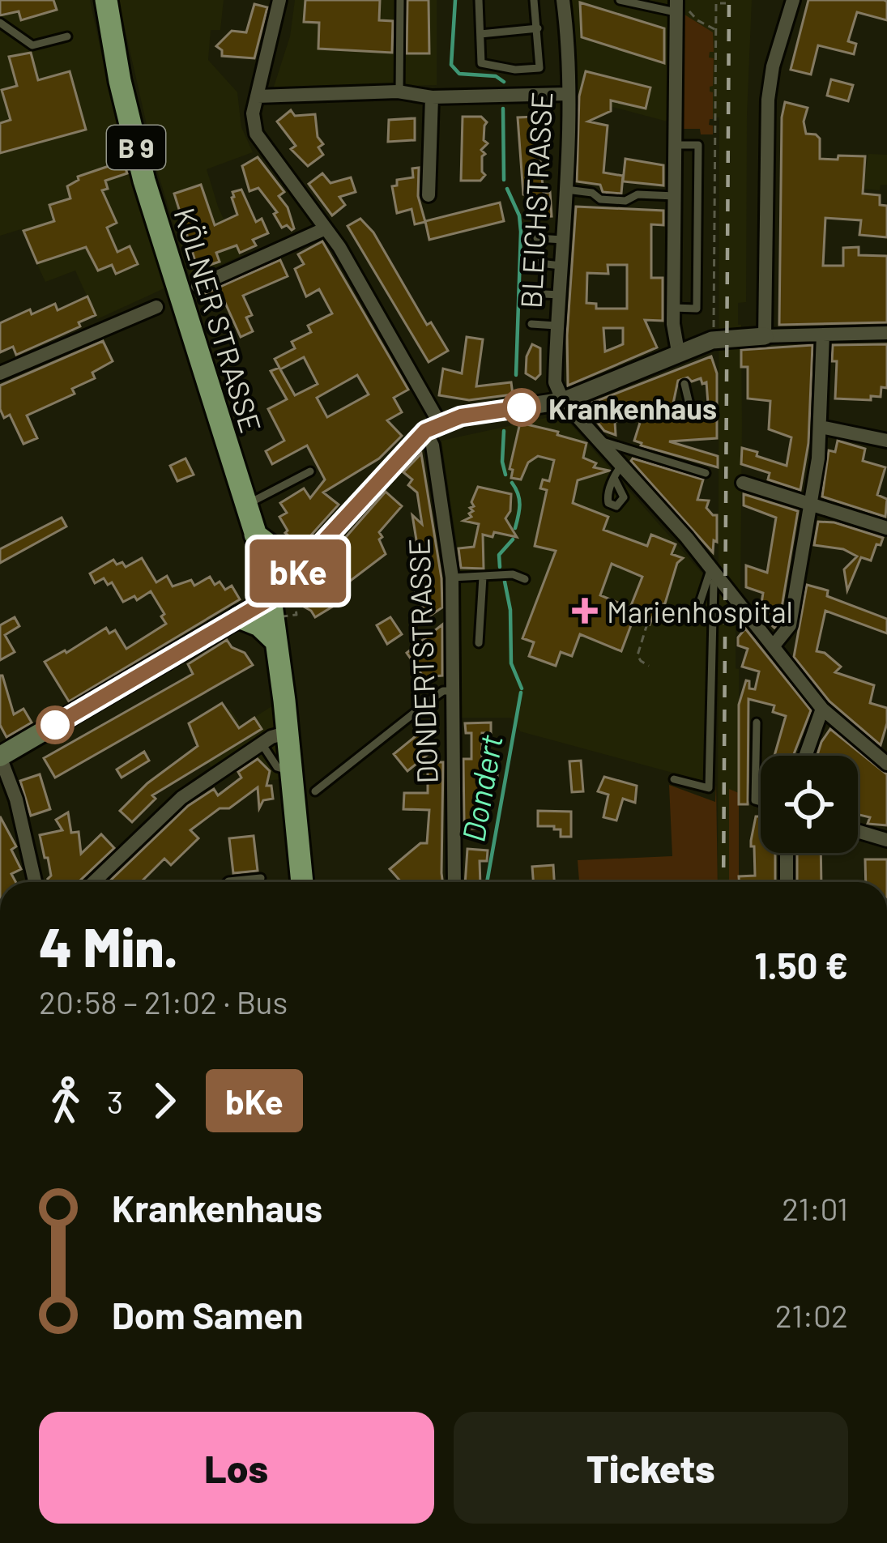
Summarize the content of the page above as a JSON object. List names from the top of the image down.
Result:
{
  "streets": {
    "main road": ["B 9", "KÖLNER STRASSE"],
    "street": ["BLEICHSTRASSE", "DONDERTSTRASSE"]
  },
  "crossings": [
    ["B 9", "KÖLNER STRASSE"]
  ],
  "water": ["Dondert"],
  "places": {
    "other": ["Krankenhaus"],
    "health": ["Marienhospital"]
  },
  "lines": ["bus line bKe"],
  "page": {
    "on_map": "bKe",
    "heading": ["4 Min.", "20:58 – 21:02 · Bus", "1.50 €"],
    "legs": ["3", "bKe"],
    "list": [
      {
        "name": "Krankenhaus",
        "value": "21:01"
      },
      {
        "name": "Dom Samen",
        "value": "21:02"
      }
    ],
    "buttons": ["Los", "Tickets"]
  }
}
